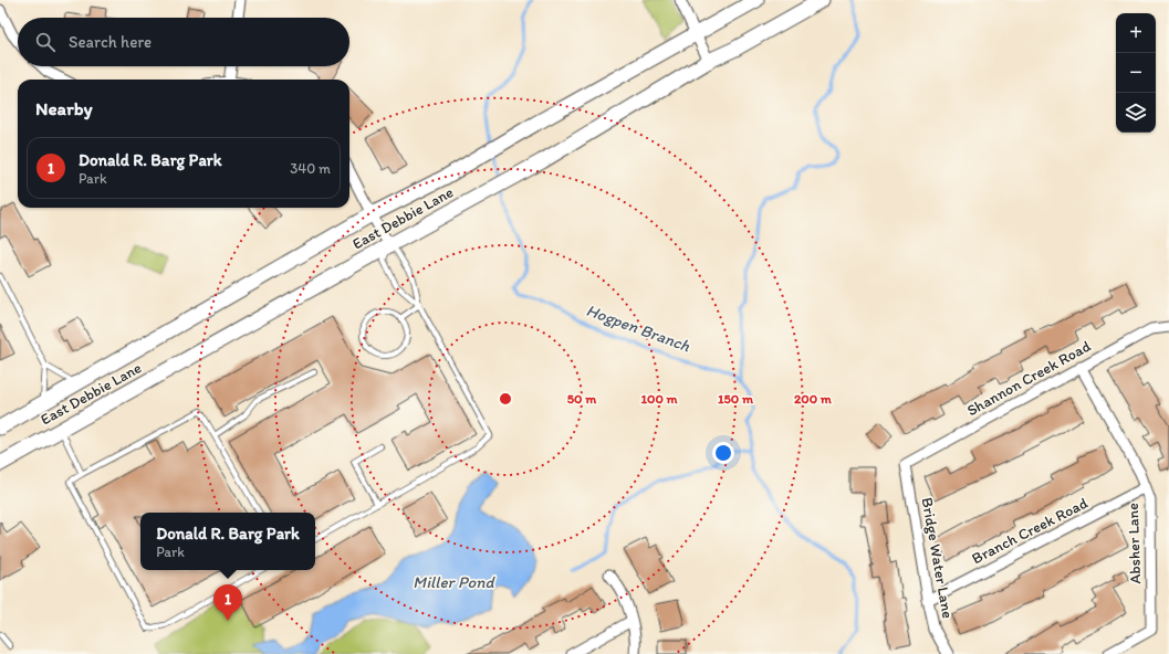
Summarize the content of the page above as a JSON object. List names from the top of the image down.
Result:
{
  "streets": {
    "main road": ["East Debbie Lane"],
    "street": [
      "Shannon Creek Road",
      "Branch Creek Road",
      "Absher Lane",
      "Bridge Water Lane"
    ]
  },
  "crossings": [
    ["Shannon Creek Road", "Absher Lane"],
    ["Shannon Creek Road", "Bridge Water Lane"],
    ["Branch Creek Road", "Absher Lane"],
    ["Branch Creek Road", "Bridge Water Lane"]
  ],
  "water": ["Hogpen Branch", "Miller Pond"],
  "page": {
    "map_buttons": ["+", "−"],
    "search": "Search here",
    "heading": "Nearby",
    "list": [
      {
        "mark": "1",
        "name": "Donald R. Barg Park",
        "note": "Park",
        "value": "340 m"
      }
    ],
    "popup": ["Donald R. Barg Park", "Park"],
    "pins": "1"
  },
  "rings": [
    "50 m",
    "100 m",
    "150 m",
    "200 m"
  ]
}
